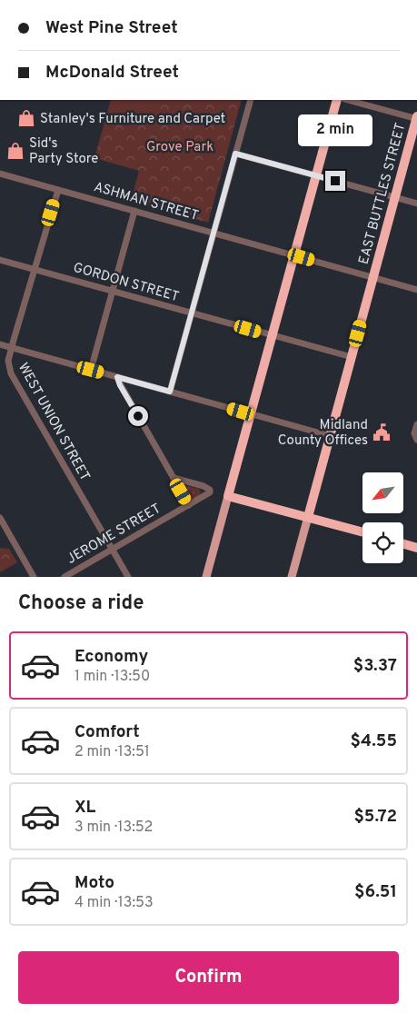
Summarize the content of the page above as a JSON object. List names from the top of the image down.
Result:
{
  "streets": {
    "highway": ["EAST BUTTLES STREET"],
    "street": [
      "ASHMAN STREET",
      "GORDON STREET",
      "WEST UNION STREET",
      "JEROME STREET"
    ]
  },
  "crossings": [
    ["EAST BUTTLES STREET", "ASHMAN STREET"],
    ["EAST BUTTLES STREET", "GORDON STREET"],
    ["ASHMAN STREET", "WEST UNION STREET"],
    ["GORDON STREET", "WEST UNION STREET"],
    ["WEST UNION STREET", "JEROME STREET"]
  ],
  "parks": ["Grove Park"],
  "places": {
    "shop": ["Stanley's Furniture and Carpet", "Sid's Party Store"],
    "public building": ["Midland County Offices"]
  },
  "north": "bottom left",
  "page": {
    "banner": ["West Pine Street", "McDonald Street"],
    "bubble": "2 min",
    "heading": "Choose a ride",
    "list": [
      {
        "name": "Economy",
        "note": "1 min · 13:50",
        "value": "$3.37"
      },
      {
        "name": "Comfort",
        "note": "2 min · 13:51",
        "value": "$4.55"
      },
      {
        "name": "XL",
        "note": "3 min · 13:52",
        "value": "$5.72"
      },
      {
        "name": "Moto",
        "note": "4 min · 13:53",
        "value": "$6.51"
      }
    ],
    "buttons": "Confirm"
  }
}
